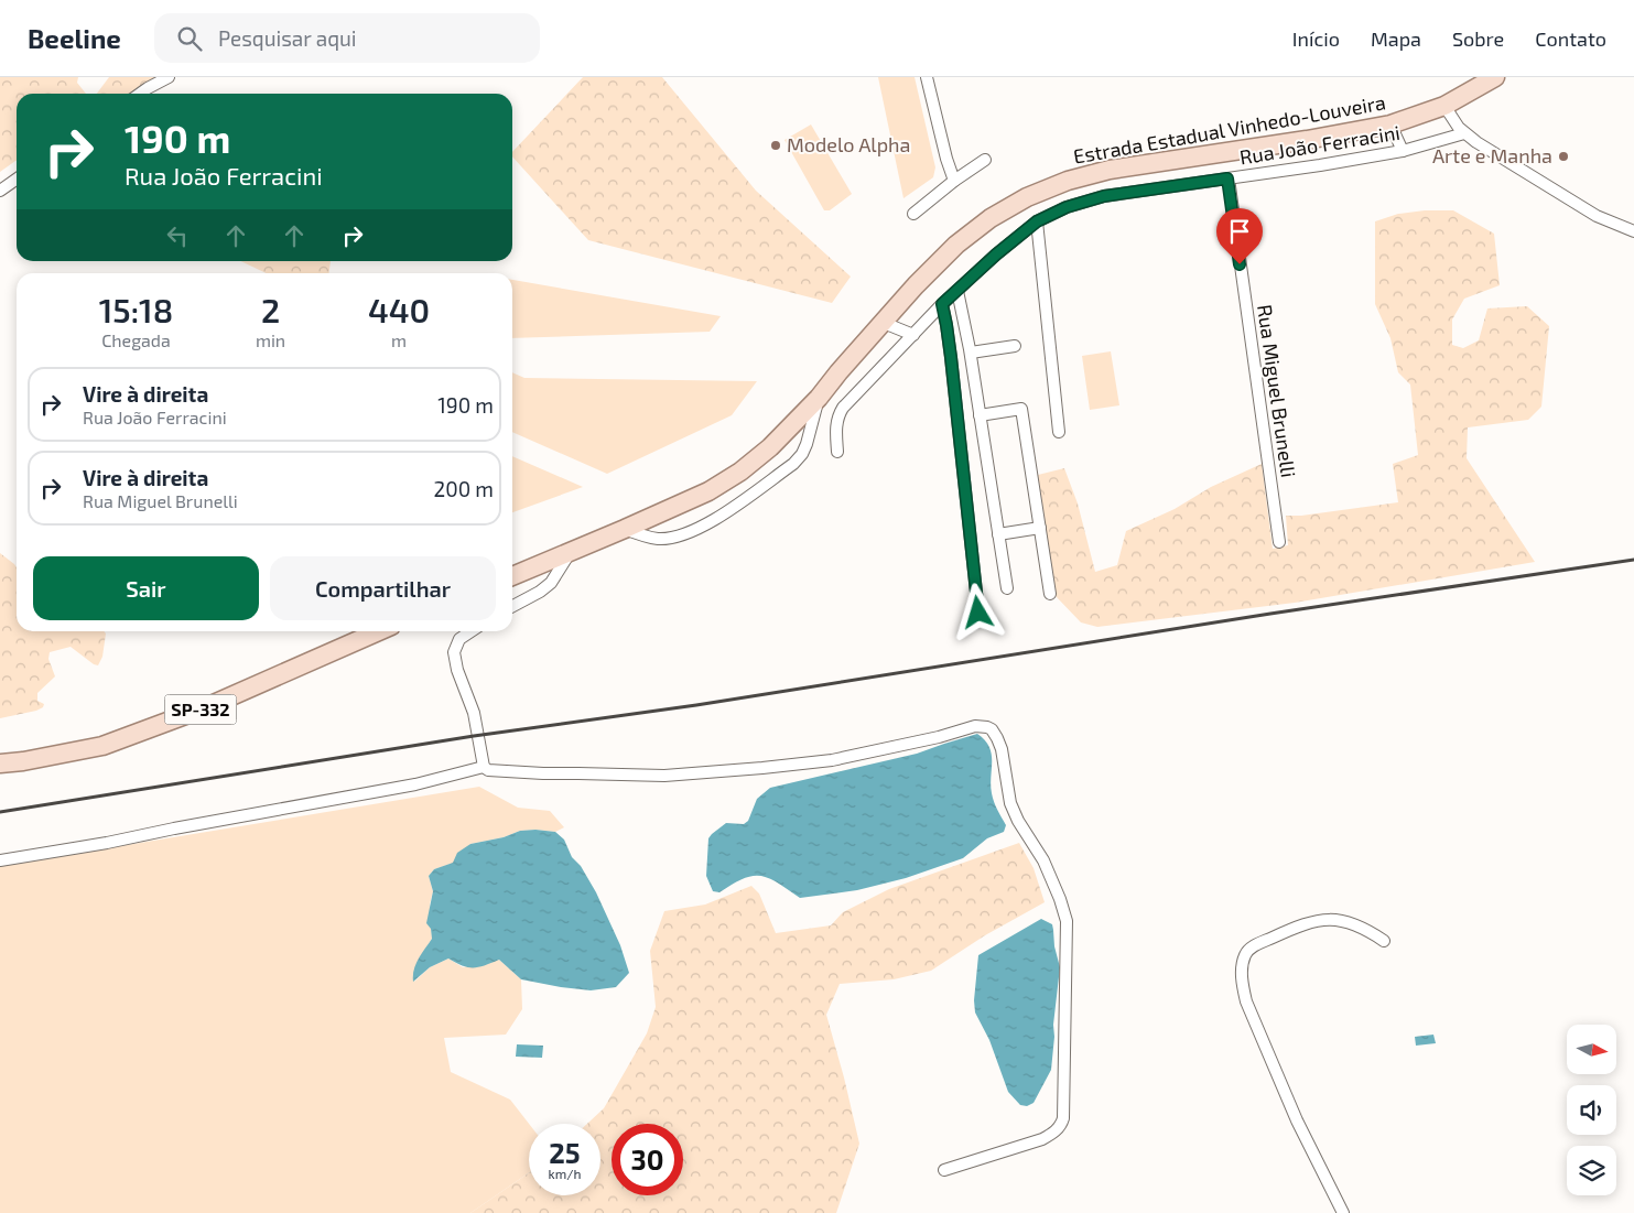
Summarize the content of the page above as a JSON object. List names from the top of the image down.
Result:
{
  "streets": {
    "main road": ["Estrada Estadual Vinhedo-Louveira", "SP-332"],
    "street": ["Rua João Ferracini", "Rua Miguel Brunelli"]
  },
  "crossings": [
    ["Rua João Ferracini", "Rua Miguel Brunelli"]
  ],
  "places": ["Modelo Alpha", "Arte e Manha"],
  "north": "right",
  "page": {
    "header": "Beeline",
    "search": "Pesquisar aqui",
    "nav": [
      "Início",
      "Mapa",
      "Sobre",
      "Contato"
    ],
    "turn": ["190 m", "Rua João Ferracini"],
    "eta": [
      "15:18",
      "Chegada",
      "2",
      "min",
      "440",
      "m"
    ],
    "list": [
      {
        "name": "Vire à direita",
        "note": "Rua João Ferracini",
        "value": "190 m"
      },
      {
        "name": "Vire à direita",
        "note": "Rua Miguel Brunelli",
        "value": "200 m"
      }
    ],
    "buttons": ["Sair", "Compartilhar"],
    "speed": "25 km/h",
    "limit": "30"
  }
}
